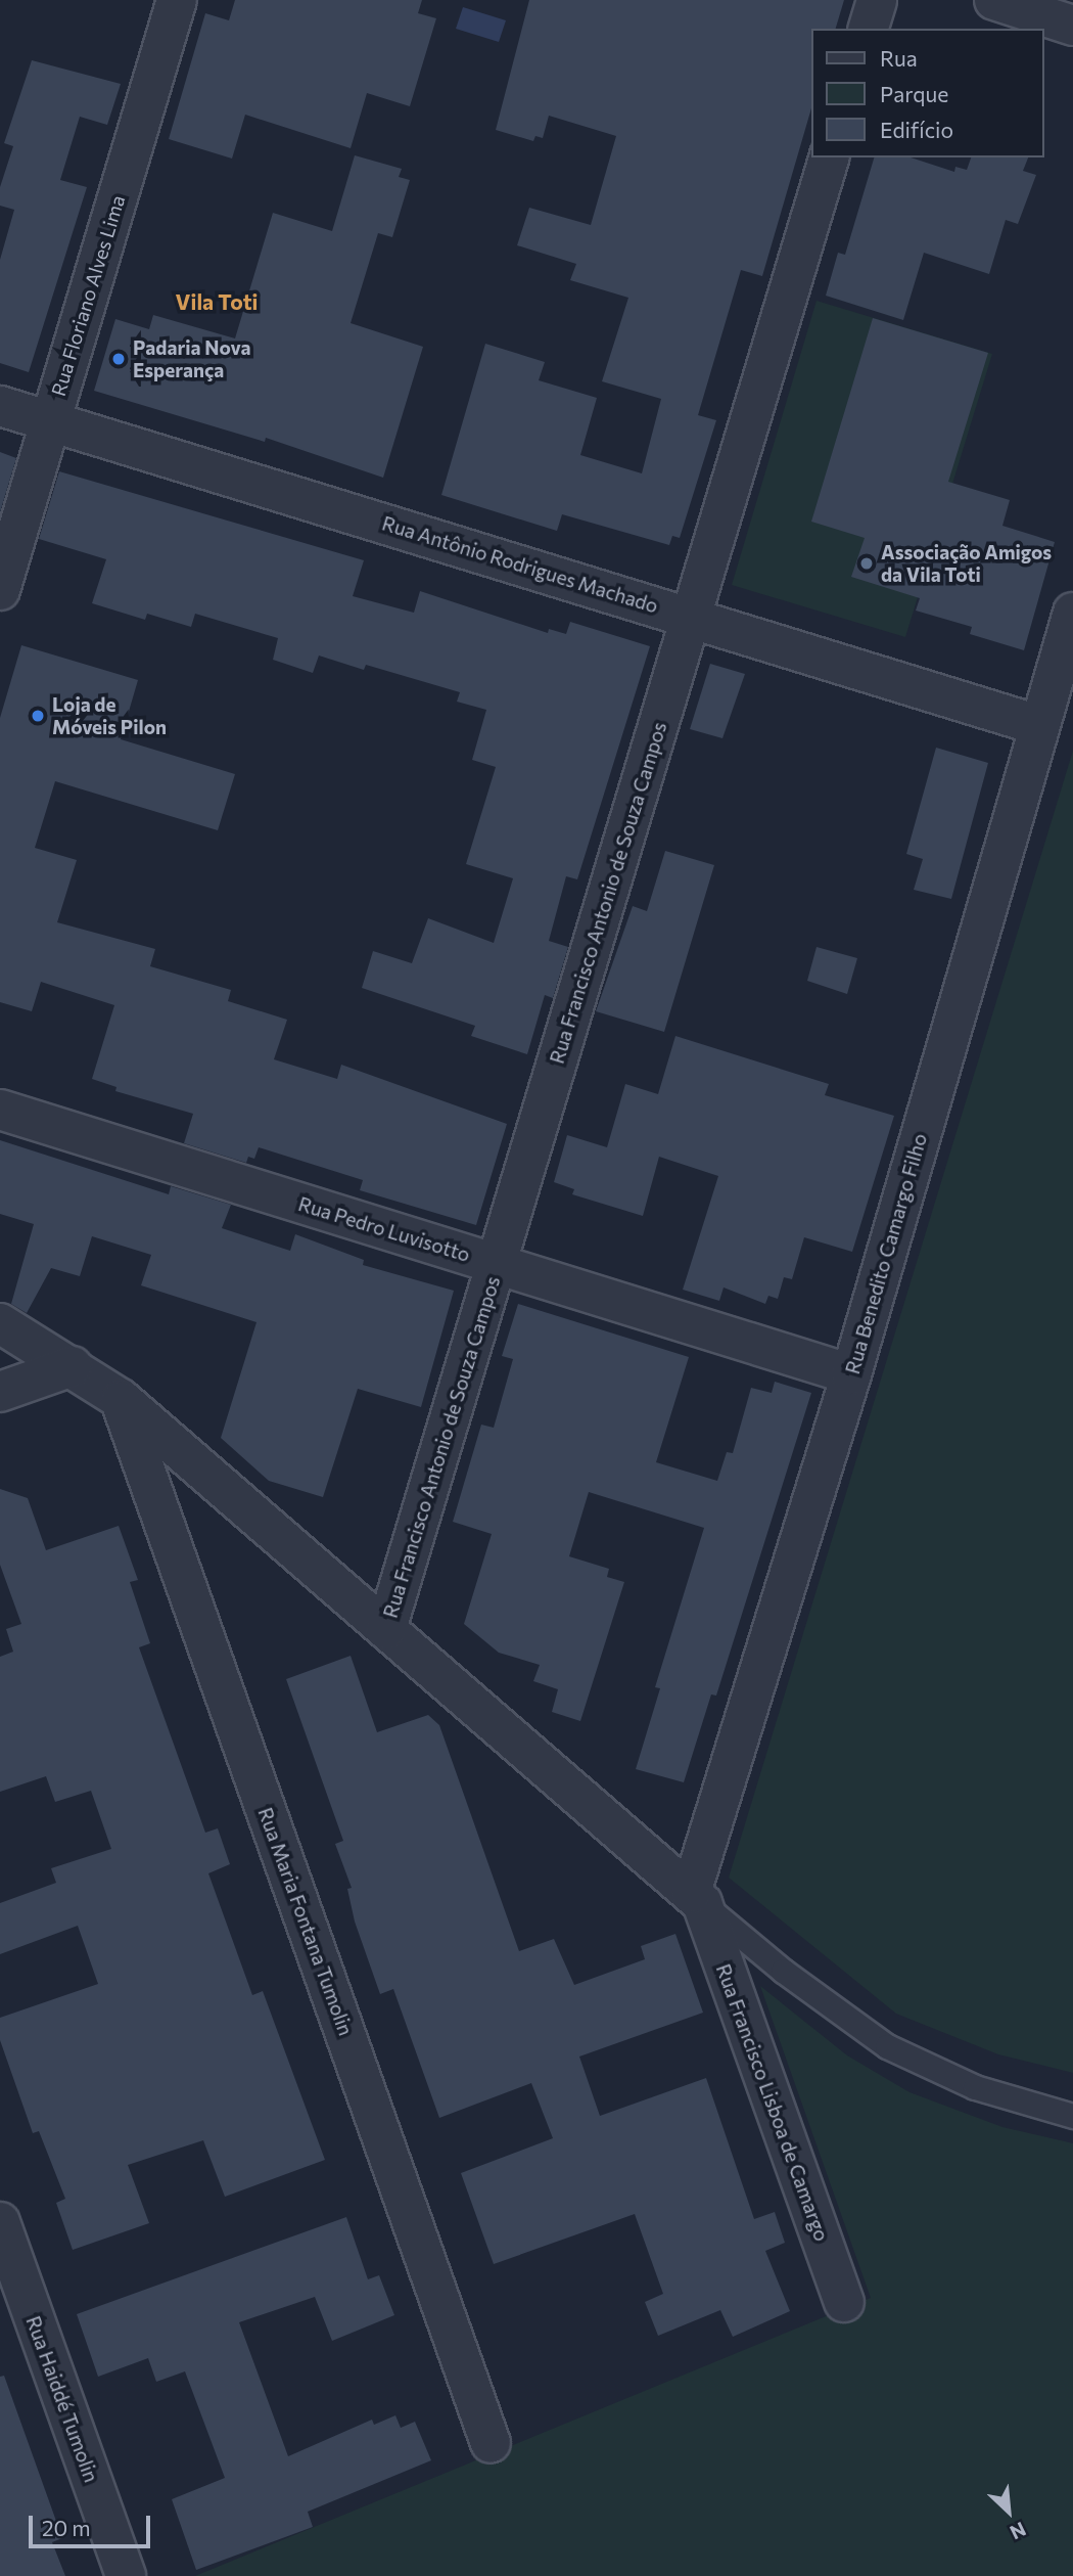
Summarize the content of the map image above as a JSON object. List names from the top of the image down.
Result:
{
  "streets": {
    "street": [
      "Rua Floriano Alves Lima",
      "Rua Antônio Rodrigues Machado",
      "Rua Francisco Antonio de Souza Campos",
      "Rua Pedro Luvisotto",
      "Rua Benedito Camargo Filho",
      "Rua Maria Fontana Tumolin",
      "Rua Francisco Lisboa de Camargo",
      "Rua Haiddé Tumolin"
    ]
  },
  "crossings": [
    ["Rua Floriano Alves Lima", "Rua Antônio Rodrigues Machado"],
    ["Rua Antônio Rodrigues Machado", "Rua Francisco Antonio de Souza Campos"],
    ["Rua Antônio Rodrigues Machado", "Rua Benedito Camargo Filho"],
    ["Rua Francisco Antonio de Souza Campos", "Rua Pedro Luvisotto"],
    ["Rua Pedro Luvisotto", "Rua Benedito Camargo Filho"],
    ["Rua Benedito Camargo Filho", "Rua Francisco Lisboa de Camargo"]
  ],
  "districts": ["Vila Toti"],
  "places": ["Padaria Nova Esperança", "Associação Amigos da Vila Toti", "Loja de Móveis Pilon"],
  "legend": ["Rua", "Parque", "Edifício"],
  "scale_bar": "20 m",
  "north": "bottom right"
}
